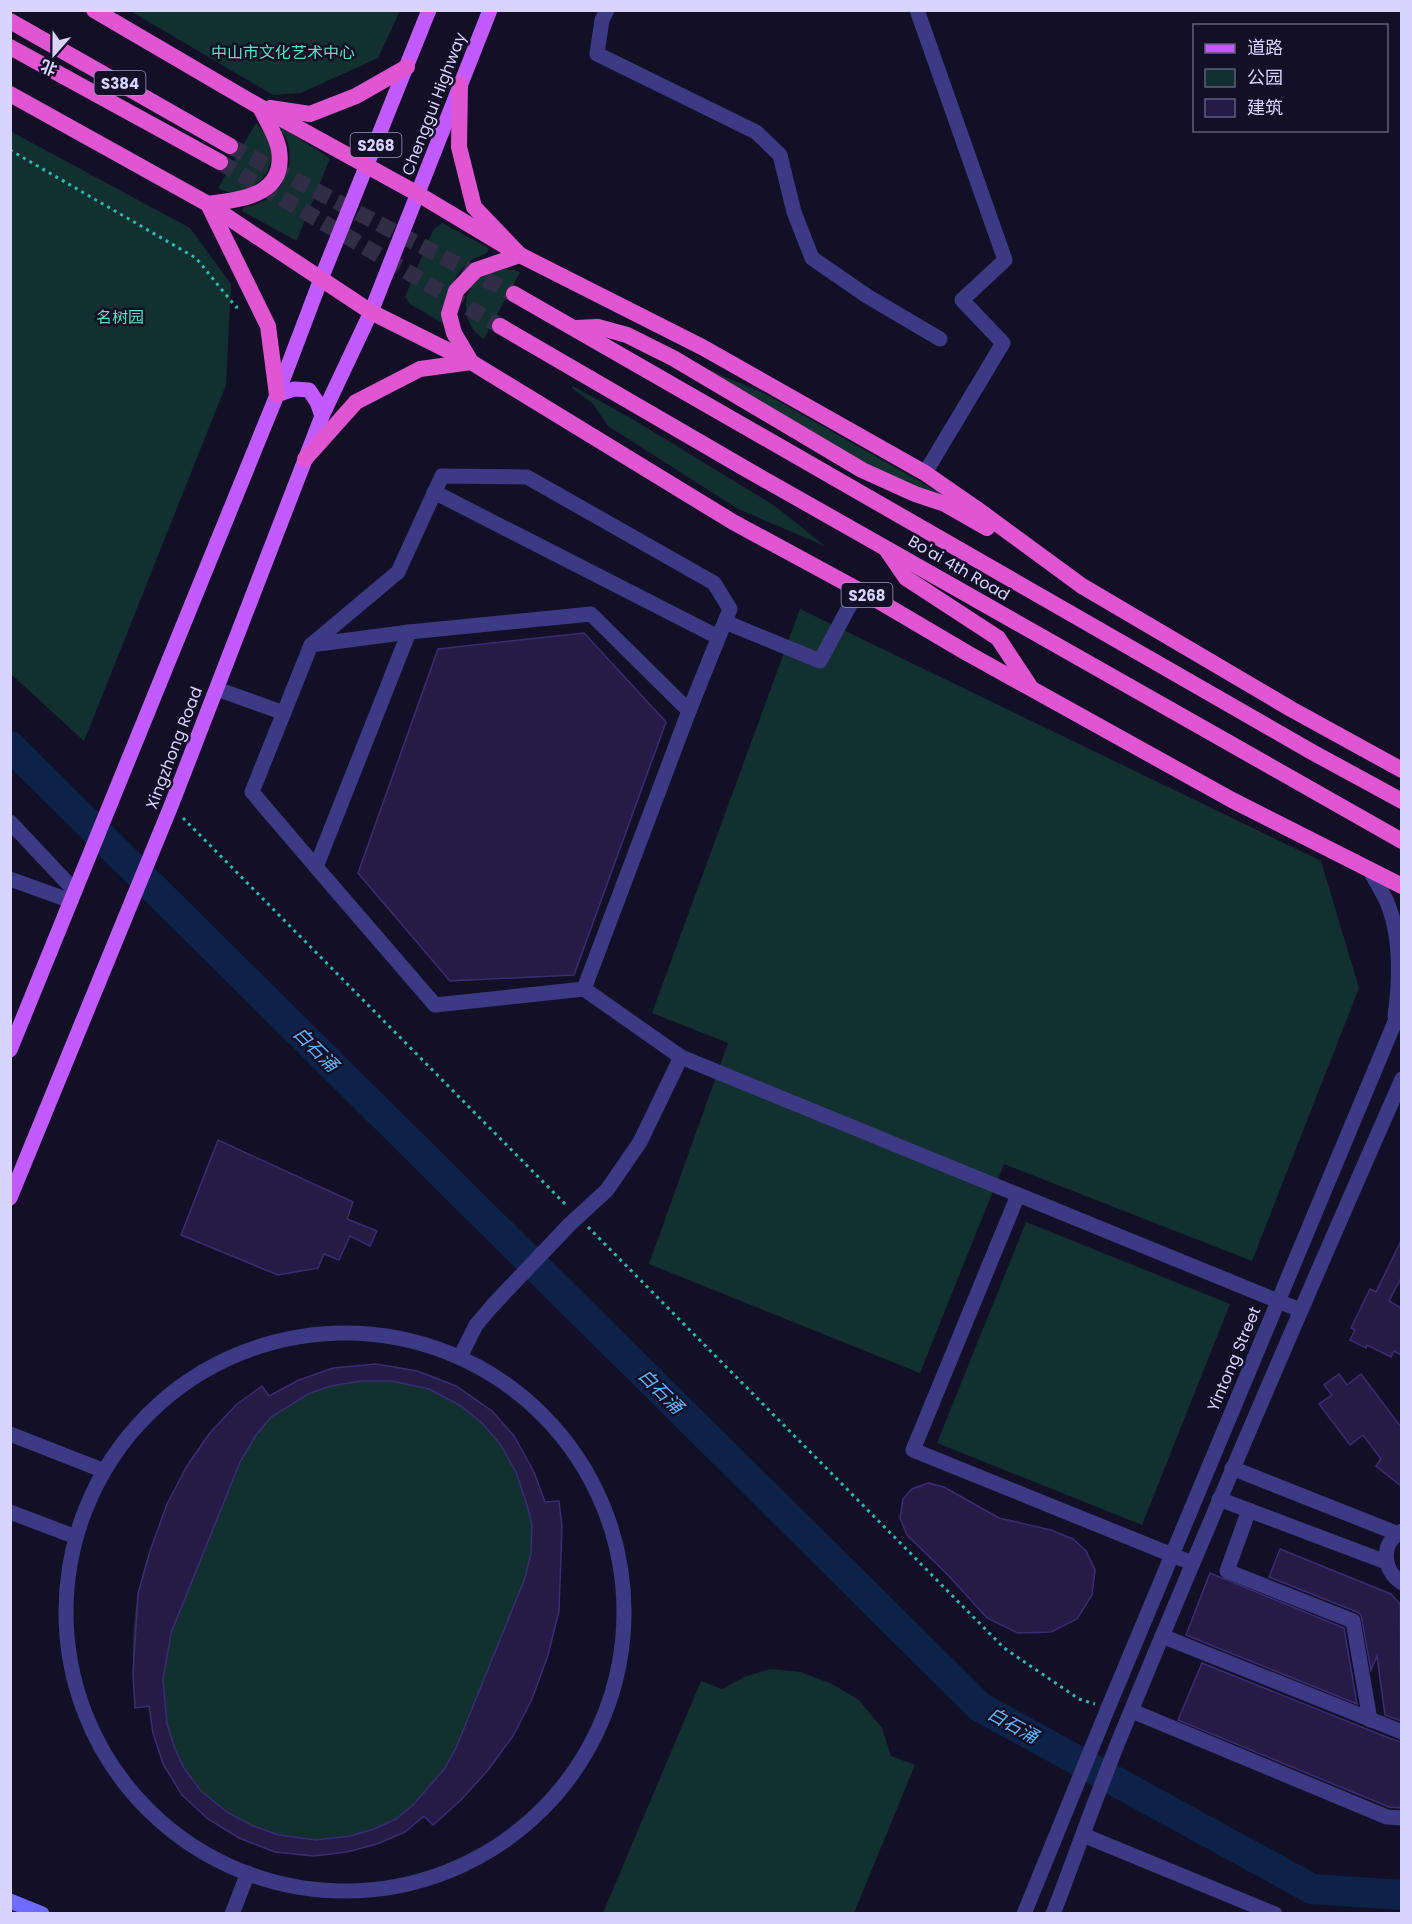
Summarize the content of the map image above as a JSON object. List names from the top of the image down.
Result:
{
  "streets": {
    "highway": ["S384", "S268", "Bo'ai 4th Road"],
    "main road": ["Chenggui Highway", "Xingzhong Road"],
    "street": ["Yintong Street"]
  },
  "crossings": [
    ["Chenggui Highway", "S268"],
    ["Chenggui Highway", "Xingzhong Road"],
    ["S268", "Xingzhong Road"]
  ],
  "water": ["白石涌"],
  "parks": ["中山市文化艺术中心", "名树园"],
  "legend": ["道路", "公园", "建筑"],
  "north": "bottom"
}
